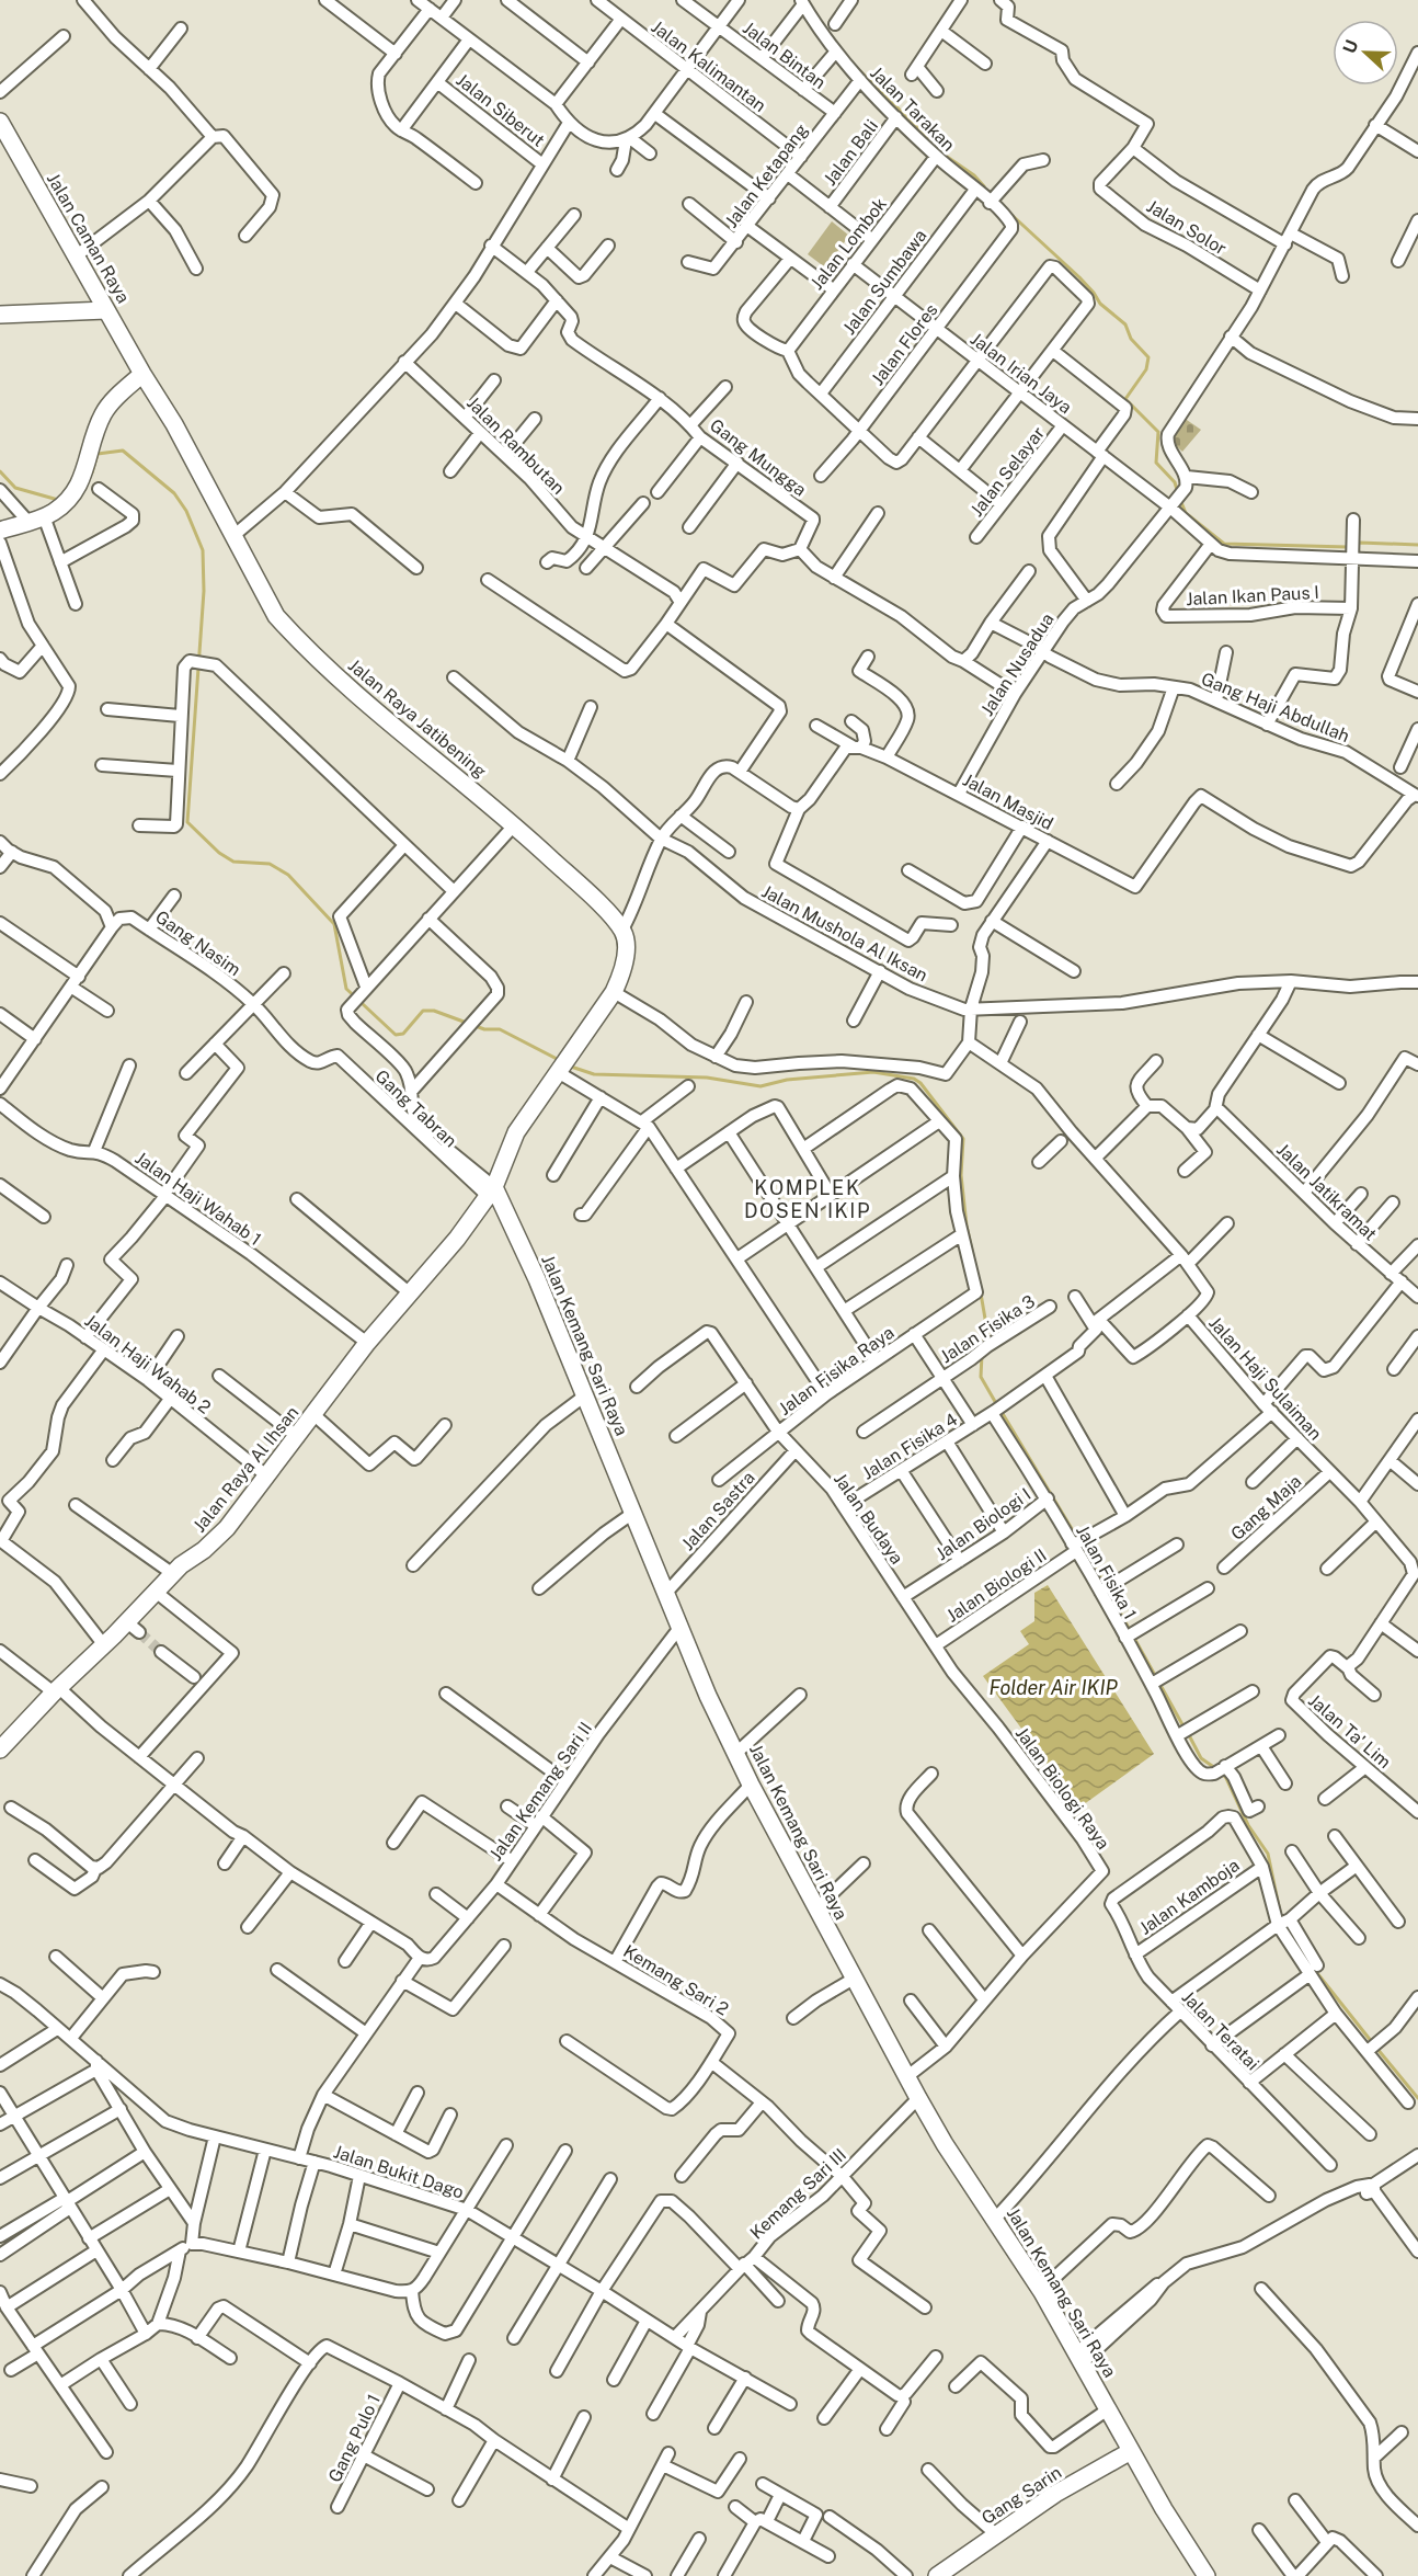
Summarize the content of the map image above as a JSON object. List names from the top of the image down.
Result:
{
  "streets": {
    "main road": [
      "Jalan Caman Raya",
      "Jalan Raya Jatibening",
      "Jalan Kemang Sari Raya",
      "Jalan Raya Al Ihsan",
      "Gang Sarin"
    ],
    "street": [
      "Jalan Bintan",
      "Jalan Kalimantan",
      "Jalan Tarakan",
      "Jalan Siberut",
      "Jalan Bali",
      "Jalan Ketapang",
      "Jalan Solor",
      "Jalan Lombok",
      "Jalan Sumbawa",
      "Jalan Flores",
      "Jalan Irian Jaya",
      "Jalan Rambutan",
      "Gang Mungga",
      "Jalan Selayar",
      "Jalan Ikan Paus I",
      "Jalan Nusadua",
      "Gang Haji Abdullah",
      "Jalan Masjid",
      "Jalan Mushola Al Iksan",
      "Gang Nasim",
      "Gang Tabran",
      "Jalan Jatikramat",
      "Jalan Haji Wahab 1",
      "Jalan Fisika 3",
      "Jalan Haji Wahab 2",
      "Jalan Fisika Raya",
      "Jalan Haji Sulaiman",
      "Jalan Fisika 4",
      "Gang Maja",
      "Jalan Sastra",
      "Jalan Budaya",
      "Jalan Biologi I",
      "Jalan Fisika 1",
      "Jalan Biologi II",
      "Jalan Ta' Lim",
      "Jalan Biologi Raya",
      "Jalan Kemang Sari II",
      "Jalan Kamboja",
      "Kemang Sari 2",
      "Jalan Teratai",
      "Jalan Bukit Dago",
      "Kemang Sari III",
      "Gang Pulo 1"
    ]
  },
  "crossings": [
    ["Jalan Bintan", "Jalan Ketapang"],
    ["Jalan Kalimantan", "Jalan Ketapang"],
    ["Jalan Tarakan", "Jalan Bali"],
    ["Jalan Tarakan", "Jalan Ketapang"],
    ["Jalan Tarakan", "Jalan Lombok"],
    ["Jalan Tarakan", "Jalan Sumbawa"],
    ["Jalan Tarakan", "Jalan Flores"],
    ["Jalan Caman Raya", "Jalan Raya Jatibening"],
    ["Jalan Lombok", "Jalan Irian Jaya"],
    ["Jalan Sumbawa", "Jalan Irian Jaya"],
    ["Jalan Flores", "Jalan Irian Jaya"],
    ["Jalan Irian Jaya", "Jalan Selayar"],
    ["Jalan Irian Jaya", "Jalan Ikan Paus I"],
    ["Jalan Irian Jaya", "Jalan Nusadua"],
    ["Jalan Nusadua", "Gang Haji Abdullah"],
    ["Jalan Nusadua", "Jalan Masjid"],
    ["Gang Haji Abdullah", "Jalan Masjid"],
    ["Gang Nasim", "Gang Tabran"],
    ["Gang Tabran", "Jalan Kemang Sari Raya"],
    ["Gang Tabran", "Jalan Raya Al Ihsan"],
    ["Jalan Jatikramat", "Jalan Biologi II"],
    ["Jalan Haji Wahab 1", "Jalan Raya Al Ihsan"],
    ["Jalan Kemang Sari Raya", "Jalan Raya Al Ihsan"],
    ["Jalan Kemang Sari Raya", "Jalan Sastra"],
    ["Jalan Kemang Sari Raya", "Jalan Kemang Sari II"],
    ["Jalan Kemang Sari Raya", "Kemang Sari III"],
    ["Jalan Kemang Sari Raya", "Gang Sarin"],
    ["Jalan Haji Wahab 2", "Jalan Raya Al Ihsan"],
    ["Jalan Fisika Raya", "Jalan Budaya"],
    ["Jalan Haji Sulaiman", "Gang Maja"],
    ["Jalan Haji Sulaiman", "Jalan Biologi II"],
    ["Jalan Haji Sulaiman", "Jalan Ta' Lim"],
    ["Jalan Fisika 4", "Jalan Budaya"],
    ["Jalan Fisika 4", "Jalan Fisika 1"],
    ["Jalan Sastra", "Jalan Budaya"],
    ["Jalan Budaya", "Jalan Biologi I"],
    ["Jalan Budaya", "Jalan Biologi Raya"],
    ["Jalan Biologi I", "Jalan Fisika 1"],
    ["Jalan Biologi I", "Jalan Biologi Raya"],
    ["Jalan Fisika 1", "Jalan Biologi II"],
    ["Jalan Biologi II", "Jalan Biologi Raya"],
    ["Jalan Kemang Sari II", "Kemang Sari 2"],
    ["Jalan Kamboja", "Jalan Teratai"],
    ["Jalan Bukit Dago", "Kemang Sari III"]
  ],
  "districts": ["KOMPLEK DOSEN IKIP"],
  "water": ["Folder Air IKIP"],
  "north": "left"
}
